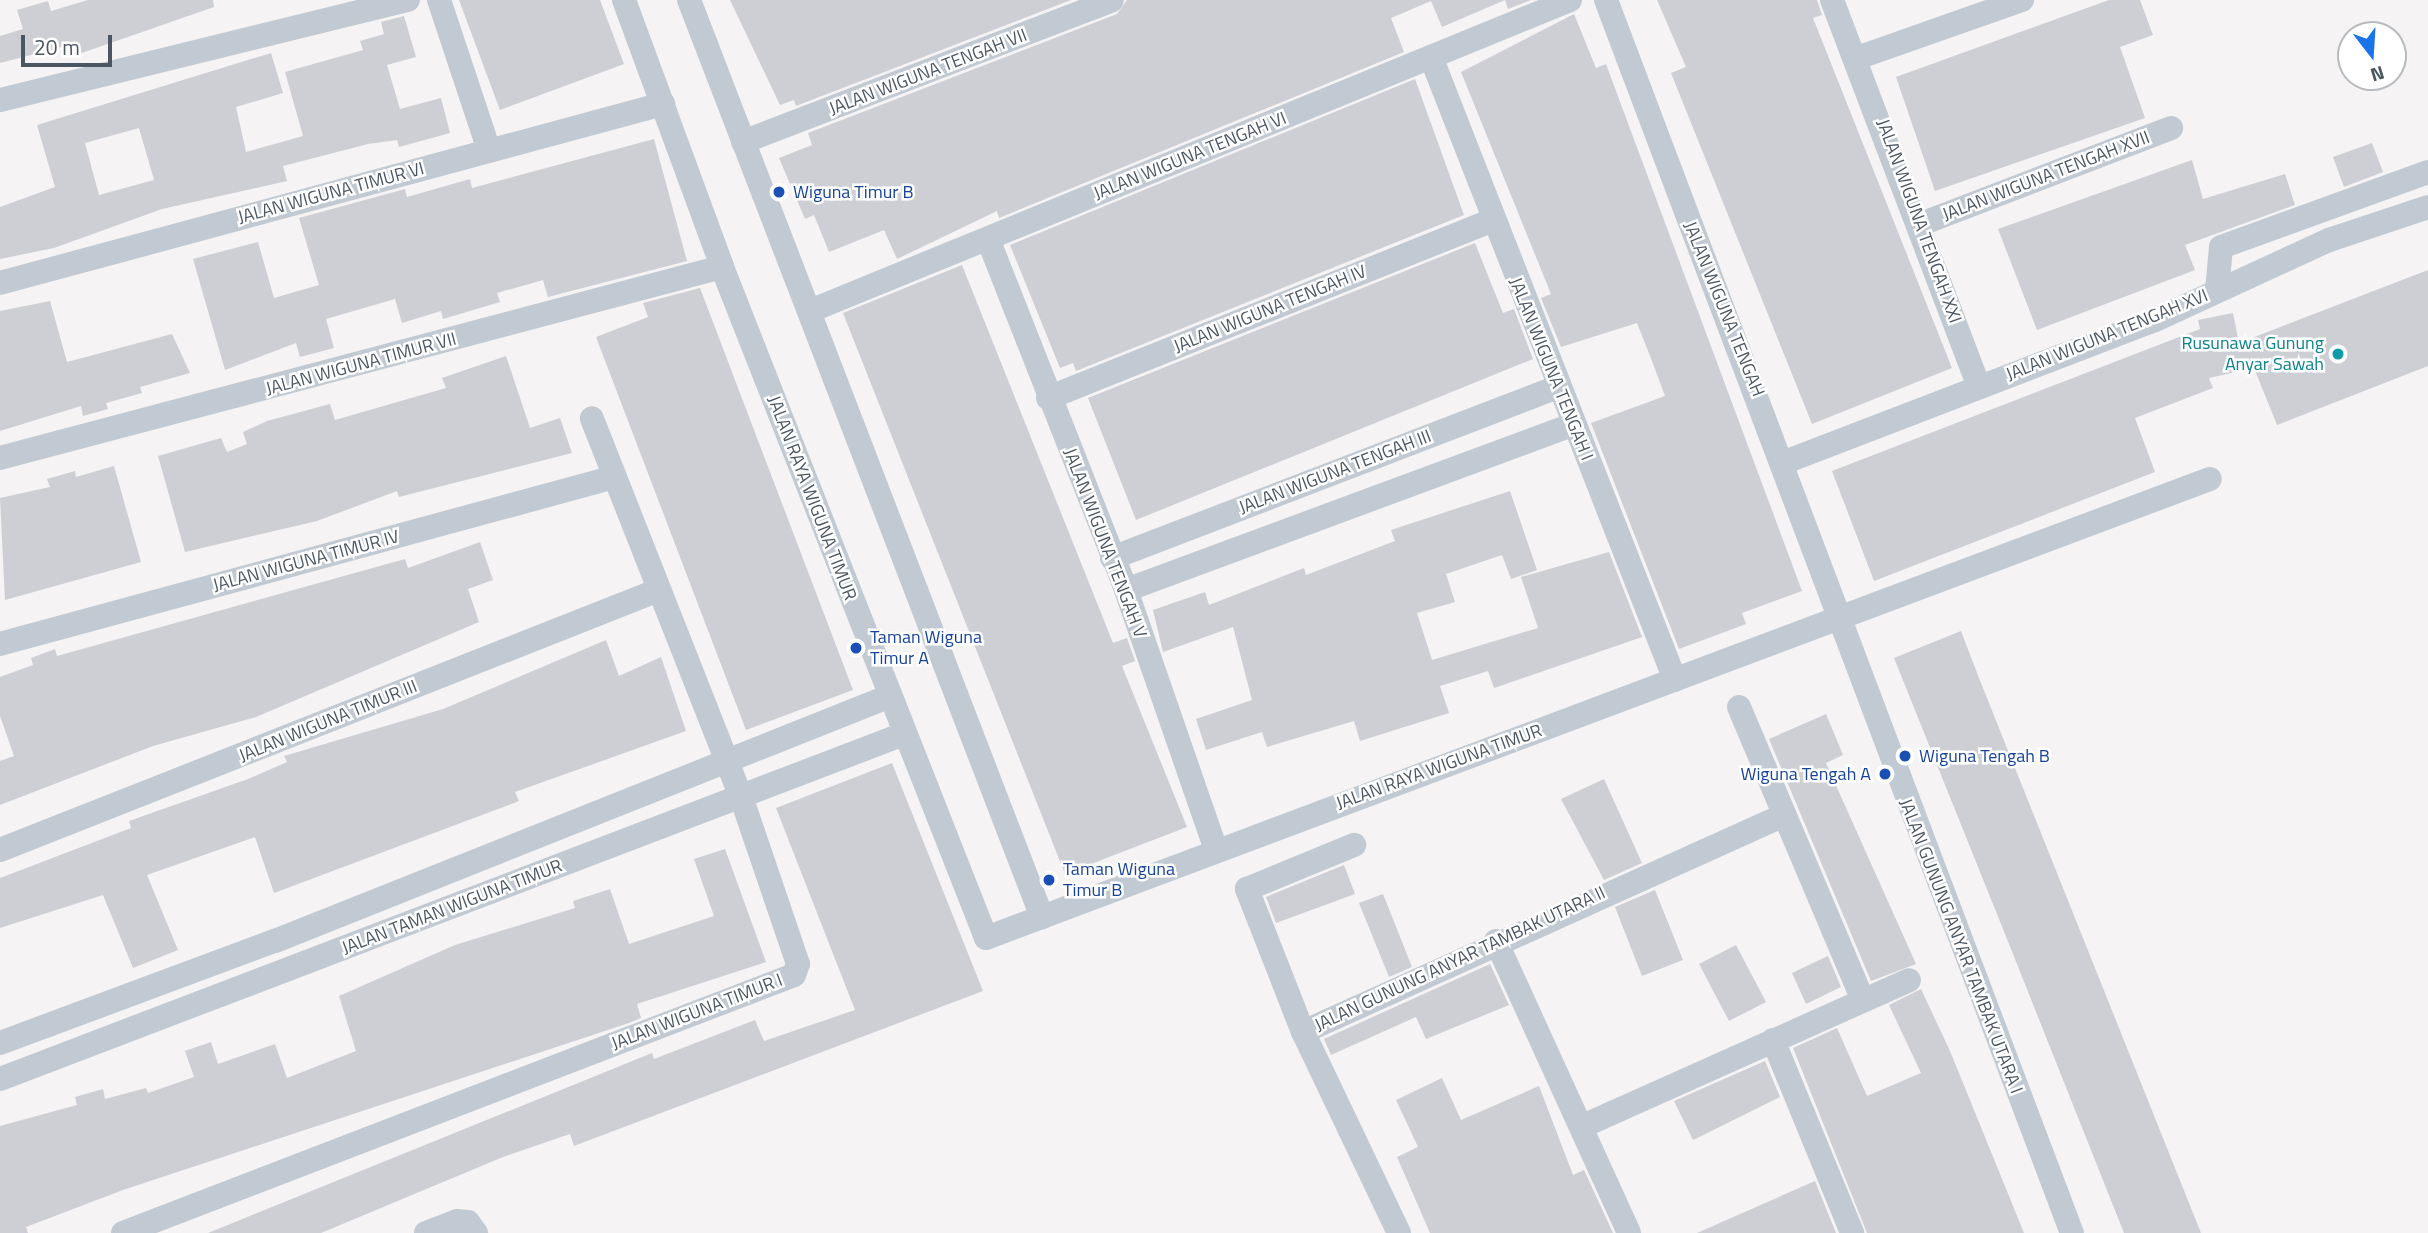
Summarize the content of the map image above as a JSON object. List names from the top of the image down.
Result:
{
  "streets": {
    "street": [
      "JALAN WIGUNA TENGAH VII",
      "JALAN WIGUNA TENGAH VI",
      "JALAN WIGUNA TENGAH XVII",
      "JALAN WIGUNA TIMUR VI",
      "JALAN WIGUNA TENGAH XXI",
      "JALAN WIGUNA TENGAH IV",
      "JALAN WIGUNA TENGAH",
      "JALAN WIGUNA TENGAH XVI",
      "JALAN WIGUNA TIMUR VII",
      "JALAN WIGUNA TENGAH I",
      "JALAN WIGUNA TENGAH III",
      "JALAN RAYA WIGUNA TIMUR",
      "JALAN WIGUNA TENGAH V",
      "JALAN WIGUNA TIMUR IV",
      "JALAN WIGUNA TIMUR III",
      "JALAN TAMAN WIGUNA TIMUR",
      "JALAN GUNUNG ANYAR TAMBAK UTARA I",
      "JALAN GUNUNG ANYAR TAMBAK UTARA II",
      "JALAN WIGUNA TIMUR I"
    ]
  },
  "crossings": [
    ["JALAN WIGUNA TENGAH VI", "JALAN WIGUNA TENGAH I"],
    ["JALAN WIGUNA TENGAH VI", "JALAN WIGUNA TENGAH V"],
    ["JALAN WIGUNA TENGAH XVII", "JALAN WIGUNA TENGAH XXI"],
    ["JALAN WIGUNA TIMUR VI", "JALAN RAYA WIGUNA TIMUR"],
    ["JALAN WIGUNA TENGAH XXI", "JALAN WIGUNA TENGAH XVI"],
    ["JALAN WIGUNA TENGAH IV", "JALAN WIGUNA TENGAH I"],
    ["JALAN WIGUNA TENGAH IV", "JALAN WIGUNA TENGAH V"],
    ["JALAN WIGUNA TENGAH", "JALAN WIGUNA TENGAH XVI"],
    ["JALAN WIGUNA TENGAH", "JALAN RAYA WIGUNA TIMUR"],
    ["JALAN WIGUNA TENGAH", "JALAN GUNUNG ANYAR TAMBAK UTARA I"],
    ["JALAN WIGUNA TIMUR VII", "JALAN RAYA WIGUNA TIMUR"],
    ["JALAN WIGUNA TENGAH I", "JALAN WIGUNA TENGAH III"],
    ["JALAN WIGUNA TENGAH I", "JALAN RAYA WIGUNA TIMUR"],
    ["JALAN WIGUNA TENGAH III", "JALAN WIGUNA TENGAH V"],
    ["JALAN RAYA WIGUNA TIMUR", "JALAN WIGUNA TENGAH V"],
    ["JALAN RAYA WIGUNA TIMUR", "JALAN TAMAN WIGUNA TIMUR"],
    ["JALAN RAYA WIGUNA TIMUR", "JALAN GUNUNG ANYAR TAMBAK UTARA I"],
    ["JALAN WIGUNA TIMUR IV", "JALAN WIGUNA TIMUR I"],
    ["JALAN WIGUNA TIMUR III", "JALAN WIGUNA TIMUR I"],
    ["JALAN TAMAN WIGUNA TIMUR", "JALAN WIGUNA TIMUR I"]
  ],
  "places": [
    "Wiguna Timur B",
    "Rusunawa Gunung Anyar Sawah",
    "Taman Wiguna Timur A",
    "Wiguna Tengah B",
    "Wiguna Tengah A",
    "Taman Wiguna Timur B"
  ],
  "scale_bar": "20 m",
  "north": "bottom"
}
